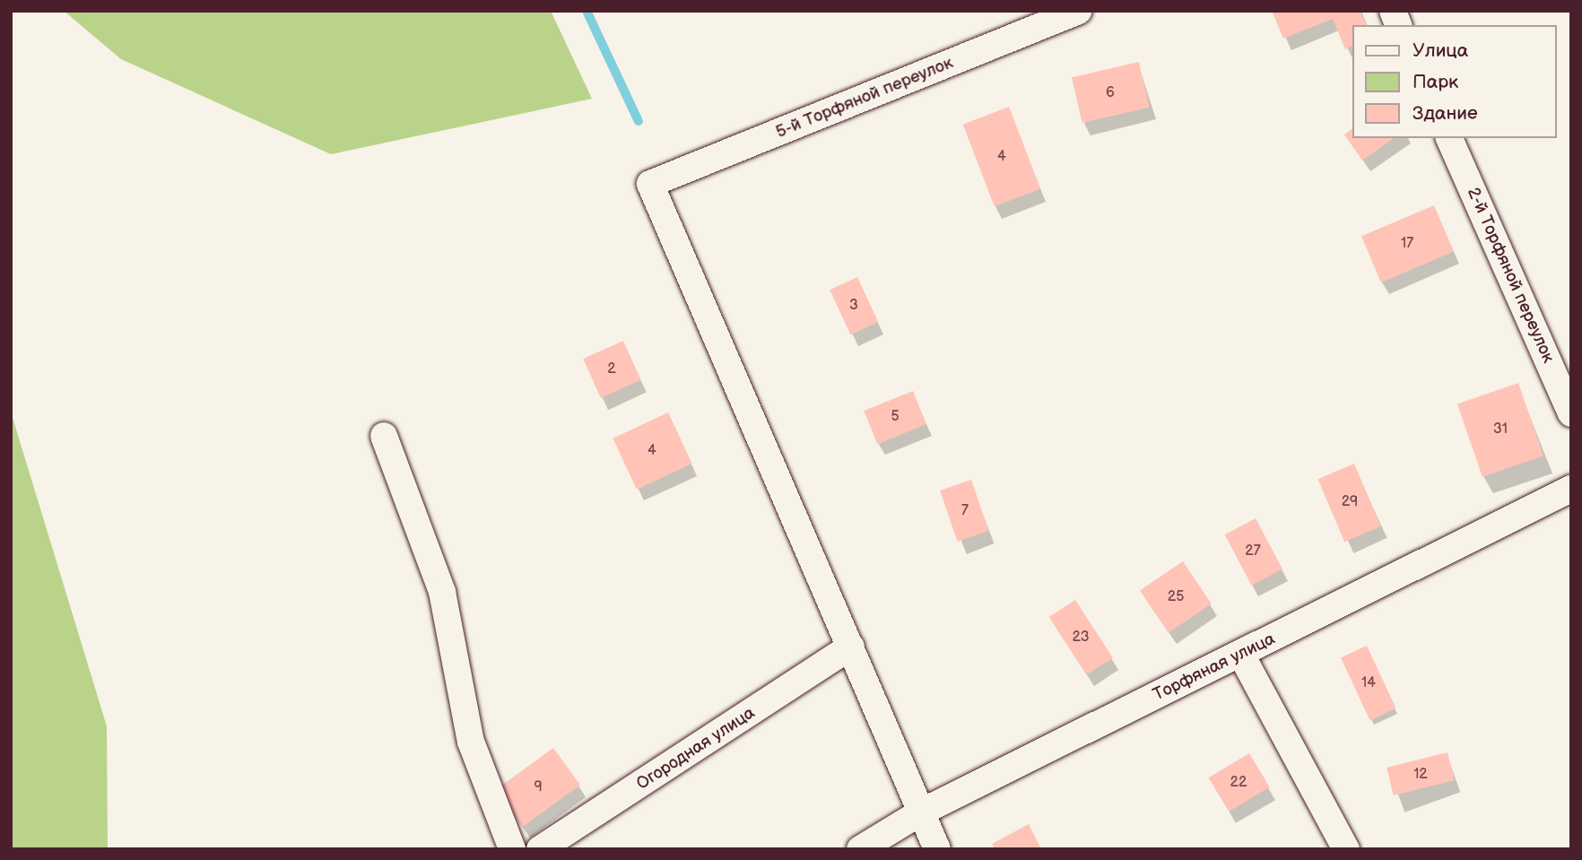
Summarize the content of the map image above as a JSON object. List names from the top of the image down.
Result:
{
  "streets": {
    "street": [
      "5-й Торфяной переулок",
      "2-й Торфяной переулок",
      "Торфяная улица",
      "Огородная улица"
    ]
  },
  "crossings": [
    ["5-й Торфяной переулок", "Огородная улица"]
  ],
  "house_numbers": [
    "6",
    "4",
    "17",
    "3",
    "2",
    "5",
    "31",
    "4",
    "29",
    "7",
    "27",
    "25",
    "23",
    "14",
    "12",
    "22",
    "9"
  ],
  "legend": ["Улица", "Парк", "Здание"]
}
